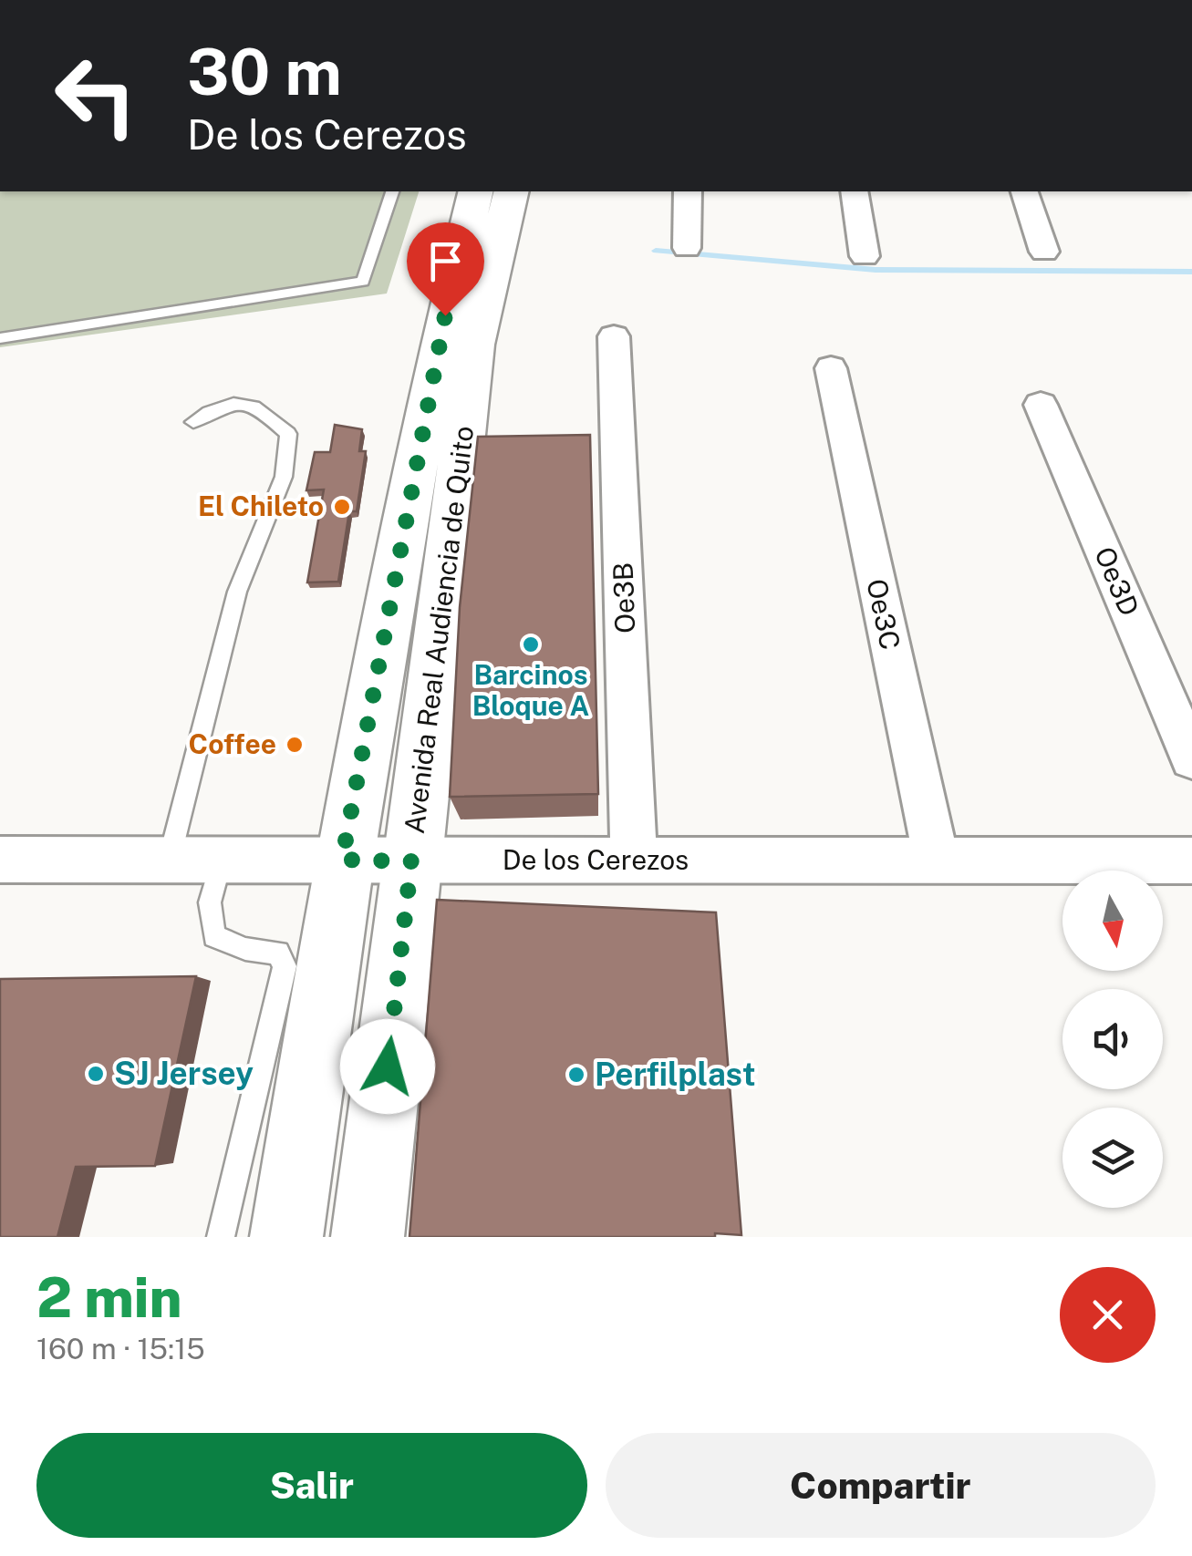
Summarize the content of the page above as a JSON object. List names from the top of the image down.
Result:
{
  "streets": {
    "main road": ["Avenida Real Audiencia de Quito"],
    "street": [
      "Oe3D",
      "Oe3B",
      "Oe3C",
      "De los Cerezos"
    ]
  },
  "crossings": [
    ["Oe3B", "De los Cerezos"],
    ["Oe3C", "De los Cerezos"],
    ["Avenida Real Audiencia de Quito", "De los Cerezos"]
  ],
  "places": [
    "El Chileto",
    "Barcinos Bloque A",
    "Coffee",
    "SJ Jersey",
    "Perfilplast"
  ],
  "north": "bottom",
  "page": {
    "turn": ["30 m", "De los Cerezos"],
    "heading": ["2 min", "160 m · 15:15"],
    "buttons": ["Salir", "Compartir"]
  }
}
